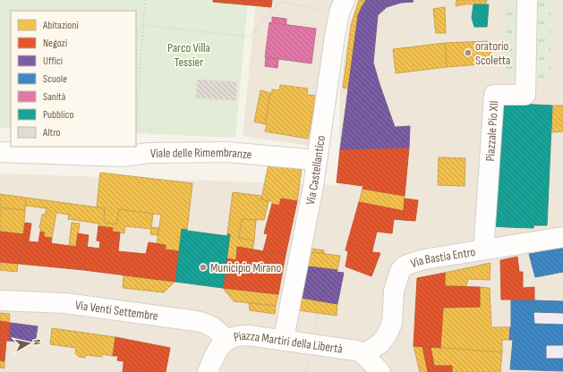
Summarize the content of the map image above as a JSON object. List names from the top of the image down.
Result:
{
  "streets": {
    "street": [
      "Piazzale Pio XII",
      "Viale delle Rimembranze",
      "Via Castellantico",
      "Via Bastia Entro",
      "Via Venti Settembre",
      "Piazza Martiri della Libertà"
    ]
  },
  "crossings": [
    ["Piazzale Pio XII", "Via Bastia Entro"],
    ["Viale delle Rimembranze", "Via Castellantico"],
    ["Via Castellantico", "Piazza Martiri della Libertà"],
    ["Via Bastia Entro", "Piazza Martiri della Libertà"],
    ["Via Venti Settembre", "Piazza Martiri della Libertà"]
  ],
  "parks": ["Parco Villa Tessier"],
  "places": ["oratorio Scoletta", "Municipio Mirano"],
  "legend": [
    "Abitazioni",
    "Negozi",
    "Uffici",
    "Scuole",
    "Sanità",
    "Pubblico",
    "Altro"
  ],
  "north": "right"
}
